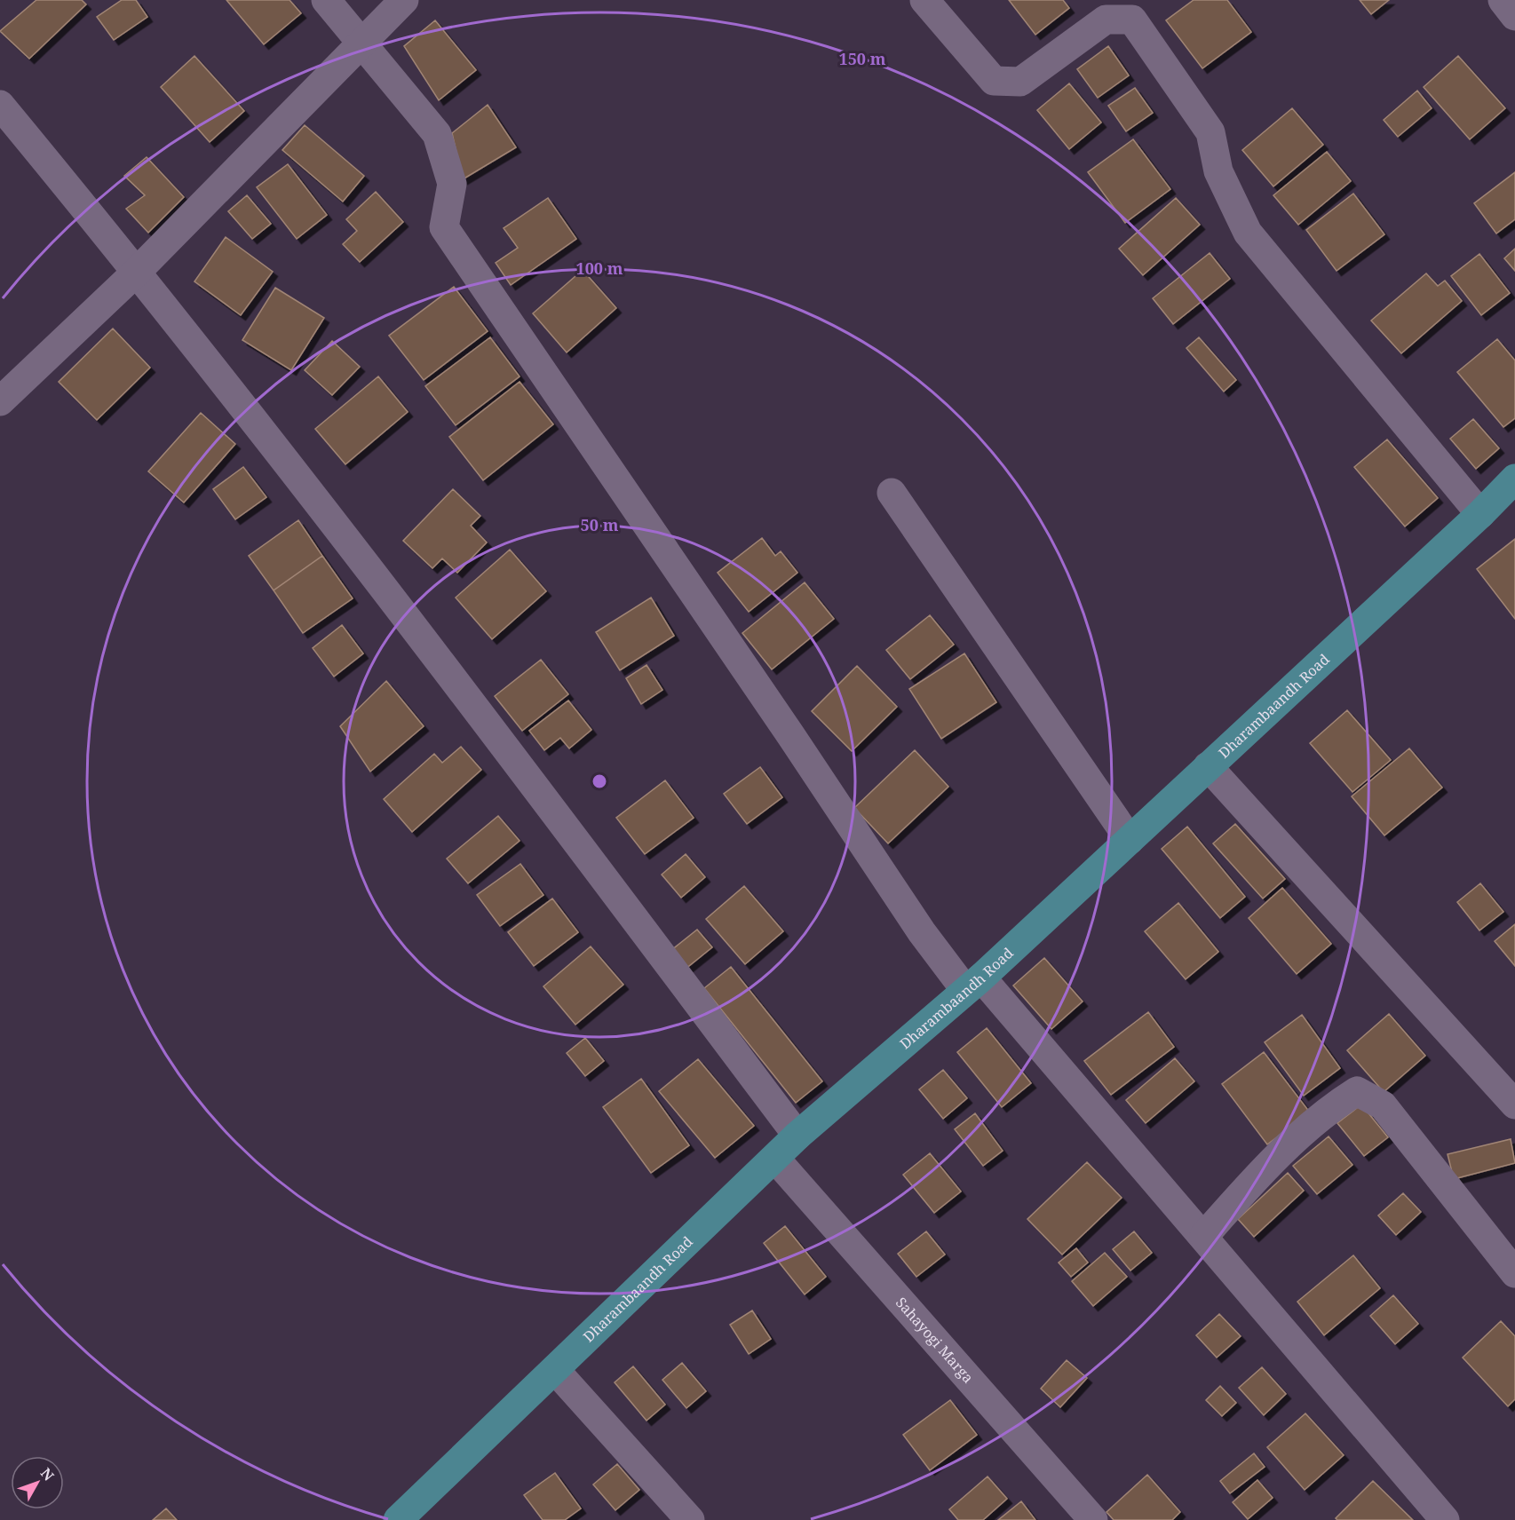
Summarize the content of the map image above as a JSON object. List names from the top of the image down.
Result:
{
  "streets": {
    "main road": ["Dharambaandh Road"],
    "street": ["Sahayogi Marga"]
  },
  "crossings": [
    ["Dharambaandh Road", "Sahayogi Marga"]
  ],
  "north": "top right",
  "rings": ["150 m", "100 m", "50 m"]
}
